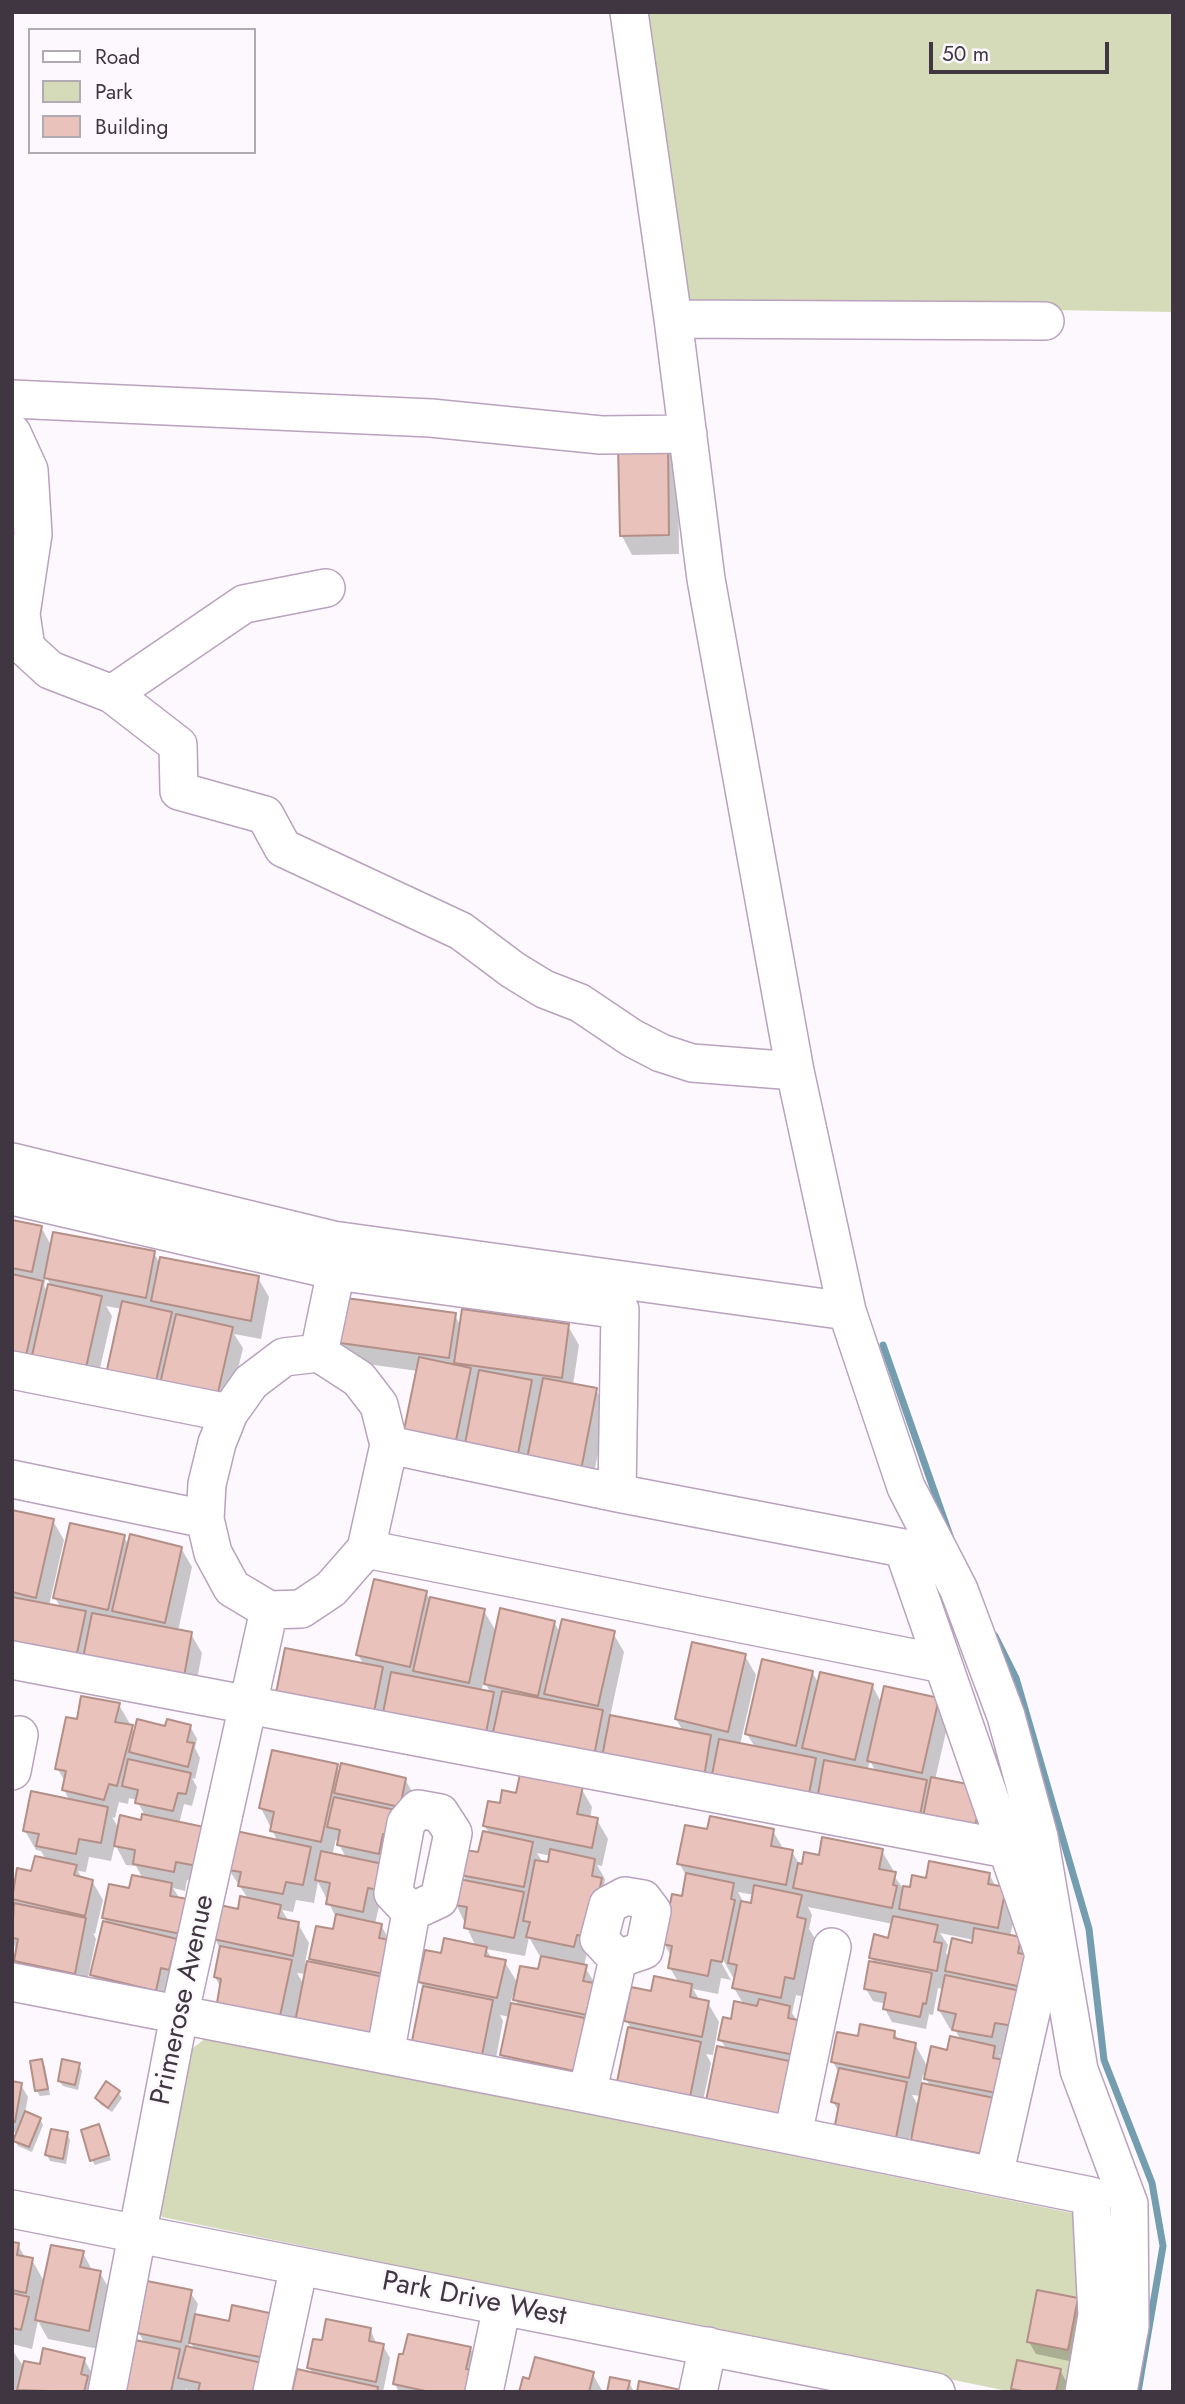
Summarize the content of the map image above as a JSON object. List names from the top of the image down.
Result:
{
  "streets": {
    "street": ["Primerose Avenue", "Park Drive West"]
  },
  "crossings": [
    ["Primerose Avenue", "Park Drive West"]
  ],
  "legend": ["Road", "Park", "Building"],
  "scale_bar": "50 m"
}
